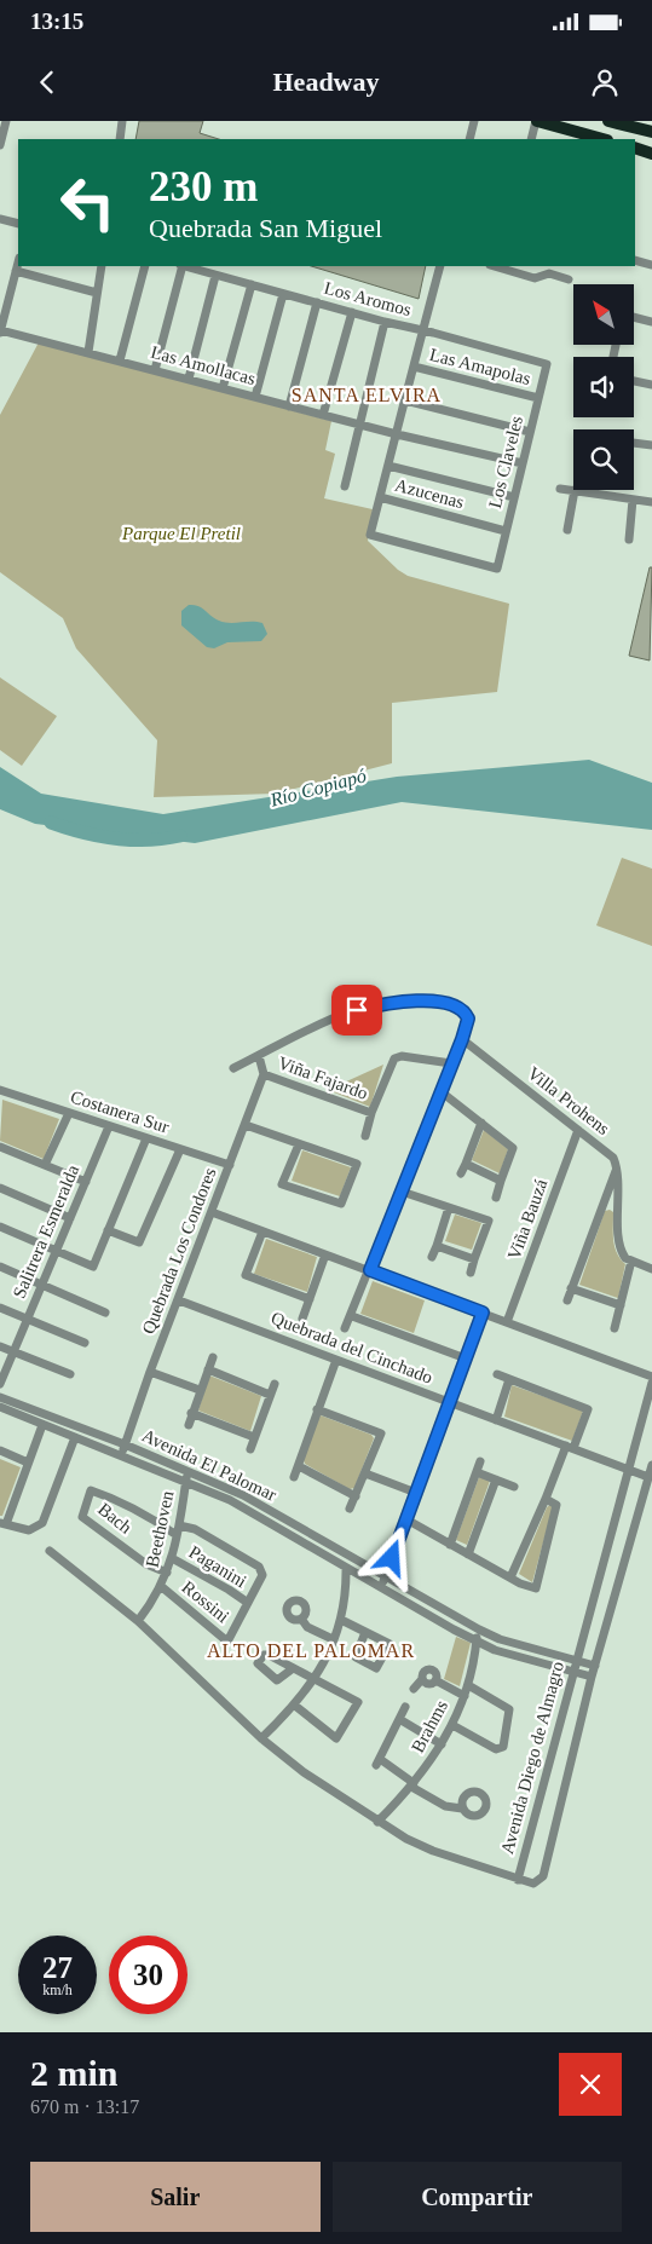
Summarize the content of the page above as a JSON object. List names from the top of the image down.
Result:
{
  "streets": {
    "street": [
      "Los Aromos",
      "Las Amollacas",
      "Las Amapolas",
      "Los Claveles",
      "Azucenas",
      "Viña Fajardo",
      "Villa Prohens",
      "Costanera Sur",
      "Viña Bauzá",
      "Salitrera Esmeralda",
      "Quebrada Los Condores",
      "Quebrada del Cinchado",
      "Avenida El Palomar",
      "Bach",
      "Beethoven",
      "Paganini",
      "Rossini",
      "Brahms",
      "Avenida Diego de Almagro"
    ]
  },
  "crossings": [
    ["Los Aromos", "Los Claveles"],
    ["Las Amollacas", "Los Claveles"],
    ["Las Amapolas", "Los Claveles"],
    ["Los Claveles", "Azucenas"],
    ["Viña Fajardo", "Quebrada Los Condores"],
    ["Villa Prohens", "Viña Bauzá"],
    ["Costanera Sur", "Salitrera Esmeralda"],
    ["Costanera Sur", "Quebrada Los Condores"],
    ["Quebrada Los Condores", "Quebrada del Cinchado"],
    ["Quebrada Los Condores", "Avenida El Palomar"],
    ["Quebrada del Cinchado", "Avenida Diego de Almagro"],
    ["Avenida El Palomar", "Beethoven"],
    ["Avenida El Palomar", "Brahms"],
    ["Avenida El Palomar", "Avenida Diego de Almagro"],
    ["Bach", "Beethoven"],
    ["Beethoven", "Paganini"],
    ["Beethoven", "Rossini"],
    ["Paganini", "Rossini"]
  ],
  "districts": ["SANTA ELVIRA", "ALTO DEL PALOMAR"],
  "water": ["Río Copiapó"],
  "parks": ["Parque El Pretil"],
  "north": "top left",
  "page": {
    "status": "13:15",
    "header": "Headway",
    "turn": ["230 m", "Quebrada San Miguel"],
    "speed": "27 km/h",
    "limit": "30",
    "heading": ["2 min", "670 m · 13:17"],
    "buttons": ["Salir", "Compartir"]
  }
}
